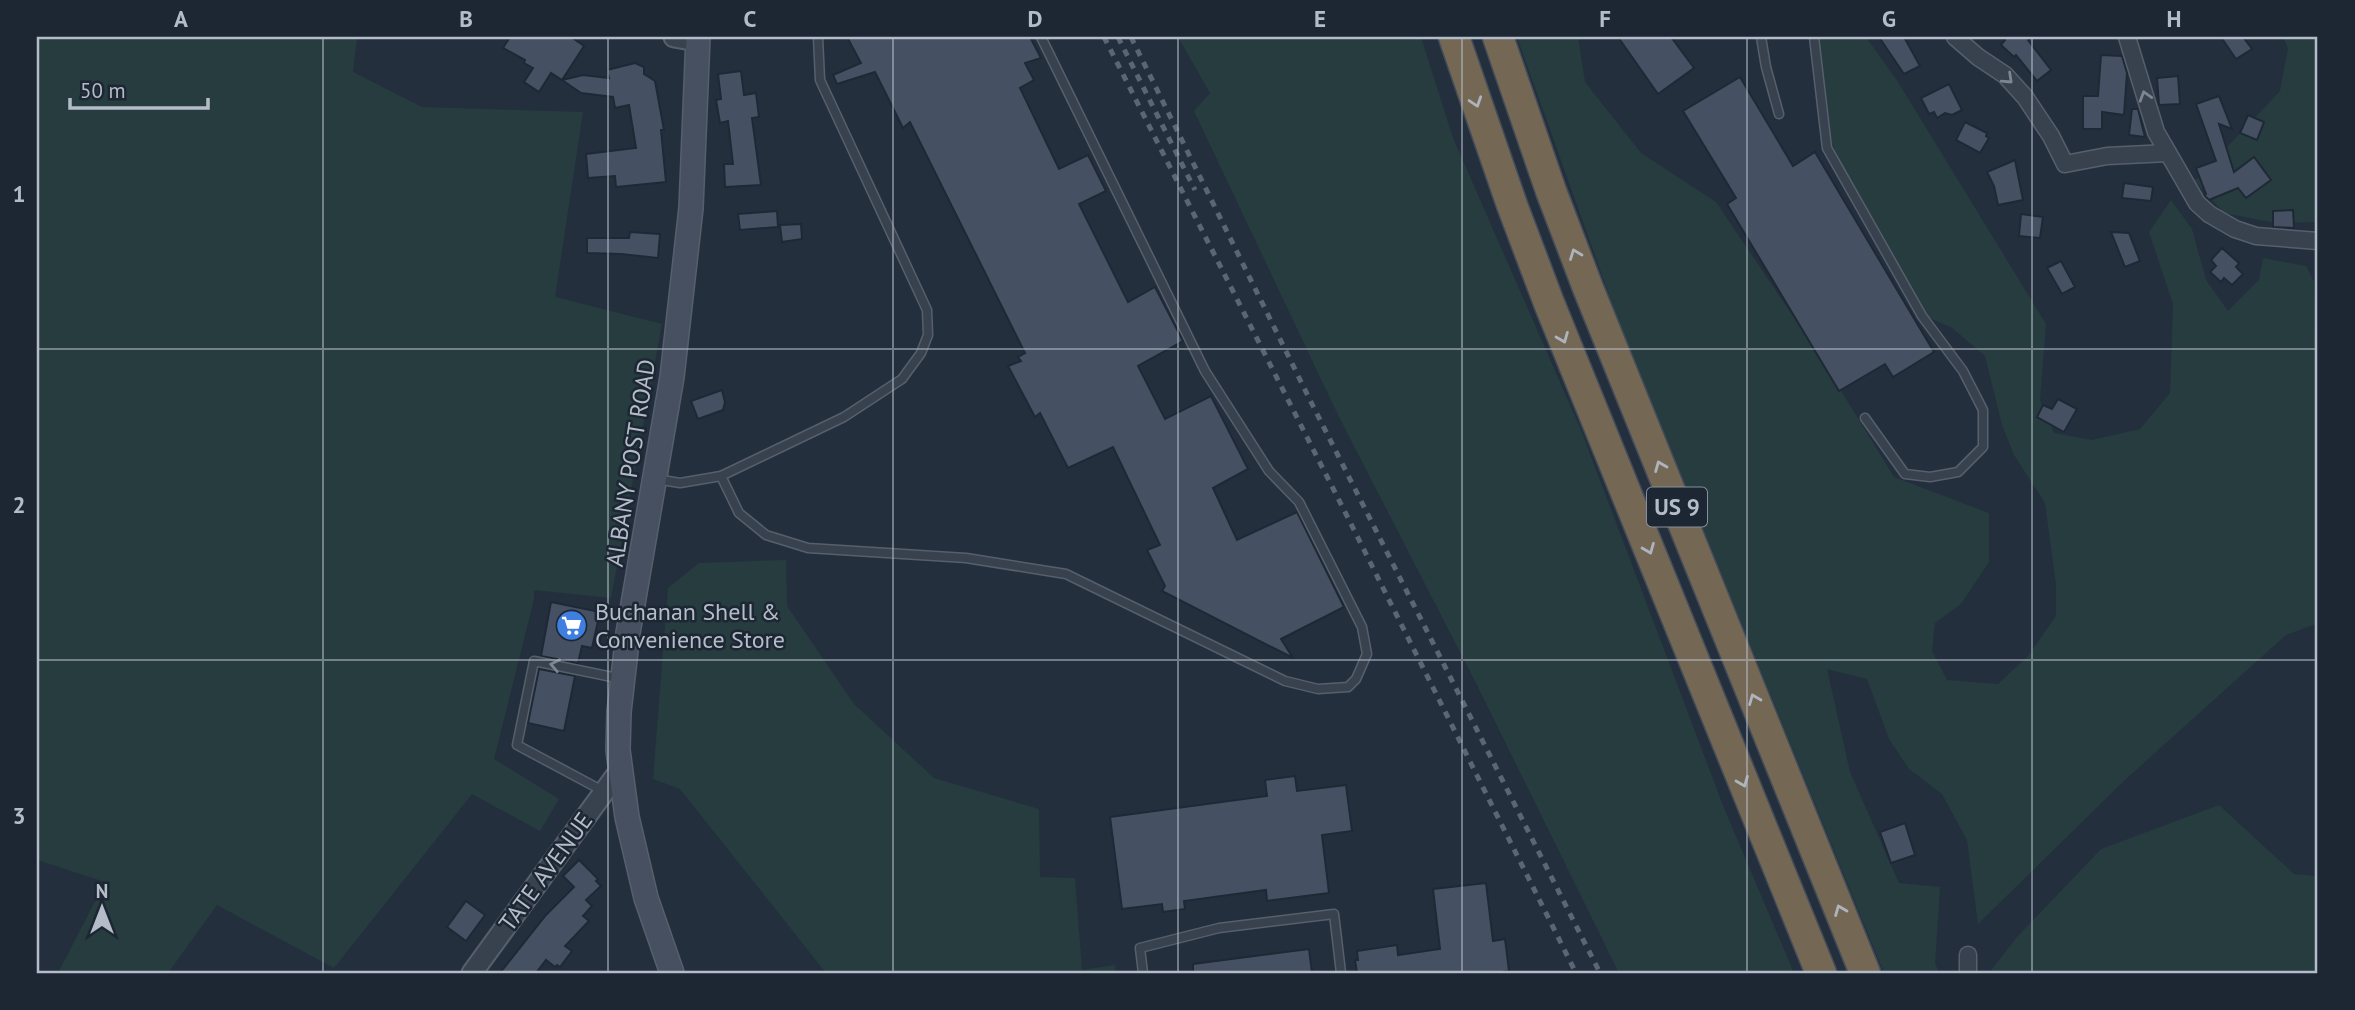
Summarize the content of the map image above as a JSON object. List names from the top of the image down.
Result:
{
  "streets": {
    "highway": ["US 9"],
    "main road": ["ALBANY POST ROAD"],
    "street": ["TATE AVENUE"]
  },
  "crossings": [
    ["ALBANY POST ROAD", "TATE AVENUE"]
  ],
  "places": {
    "supermarket": ["Buchanan Shell & Convenience Store"]
  },
  "scale_bar": "50 m",
  "north": "top",
  "grid": {
    "columns": [
      "A",
      "B",
      "C",
      "D",
      "E",
      "F",
      "G",
      "H"
    ],
    "rows": ["1", "2", "3"]
  }
}
